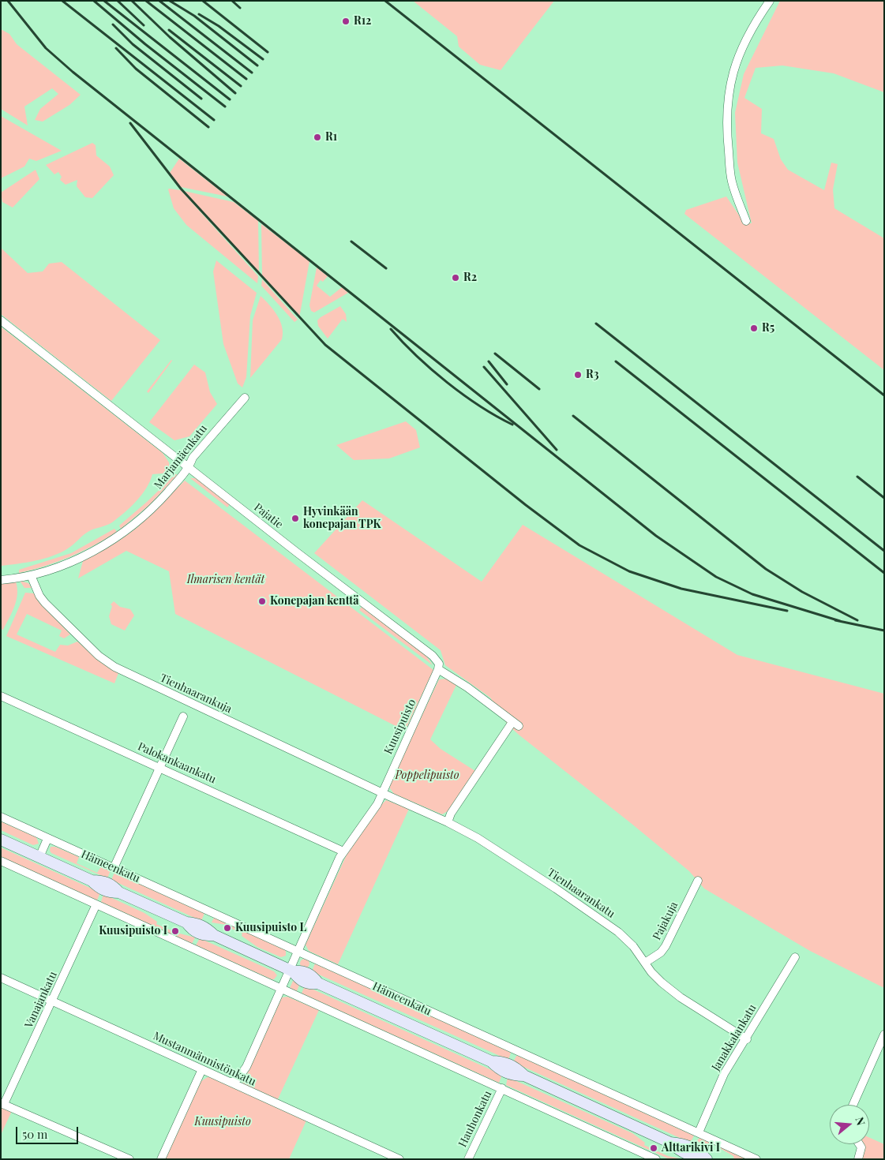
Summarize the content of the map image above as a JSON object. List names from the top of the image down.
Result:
{
  "streets": {
    "main road": ["Hämeenkatu"],
    "street": [
      "Marjamäenkatu",
      "Pajatie",
      "Tienhaarankuja",
      "Kuusipuisto",
      "Palokankaankatu",
      "Tienhaarankatu",
      "Pajakuja",
      "Vanajankatu",
      "Janakkalankatu",
      "Mustanmännistönkatu",
      "Hauhonkatu"
    ]
  },
  "crossings": [
    ["Marjamäenkatu", "Pajatie"],
    ["Marjamäenkatu", "Tienhaarankuja"],
    ["Pajatie", "Kuusipuisto"],
    ["Pajatie", "Tienhaarankatu"],
    ["Tienhaarankuja", "Kuusipuisto"],
    ["Tienhaarankuja", "Tienhaarankatu"],
    ["Kuusipuisto", "Palokankaankatu"],
    ["Kuusipuisto", "Hämeenkatu"],
    ["Kuusipuisto", "Tienhaarankatu"],
    ["Hämeenkatu", "Janakkalankatu"],
    ["Tienhaarankatu", "Pajakuja"],
    ["Tienhaarankatu", "Janakkalankatu"],
    ["Vanajankatu", "Mustanmännistönkatu"]
  ],
  "parks": ["Ilmarisen kentät", "Poppelipuisto", "Kuusipuisto"],
  "places": [
    "R12",
    "R1",
    "R2",
    "R5",
    "R3",
    "Hyvinkään konepajan TPK",
    "Konepajan kenttä",
    "Kuusipuisto L",
    "Kuusipuisto I",
    "Alttarikivi I"
  ],
  "scale_bar": "50 m",
  "north": "right"
}
